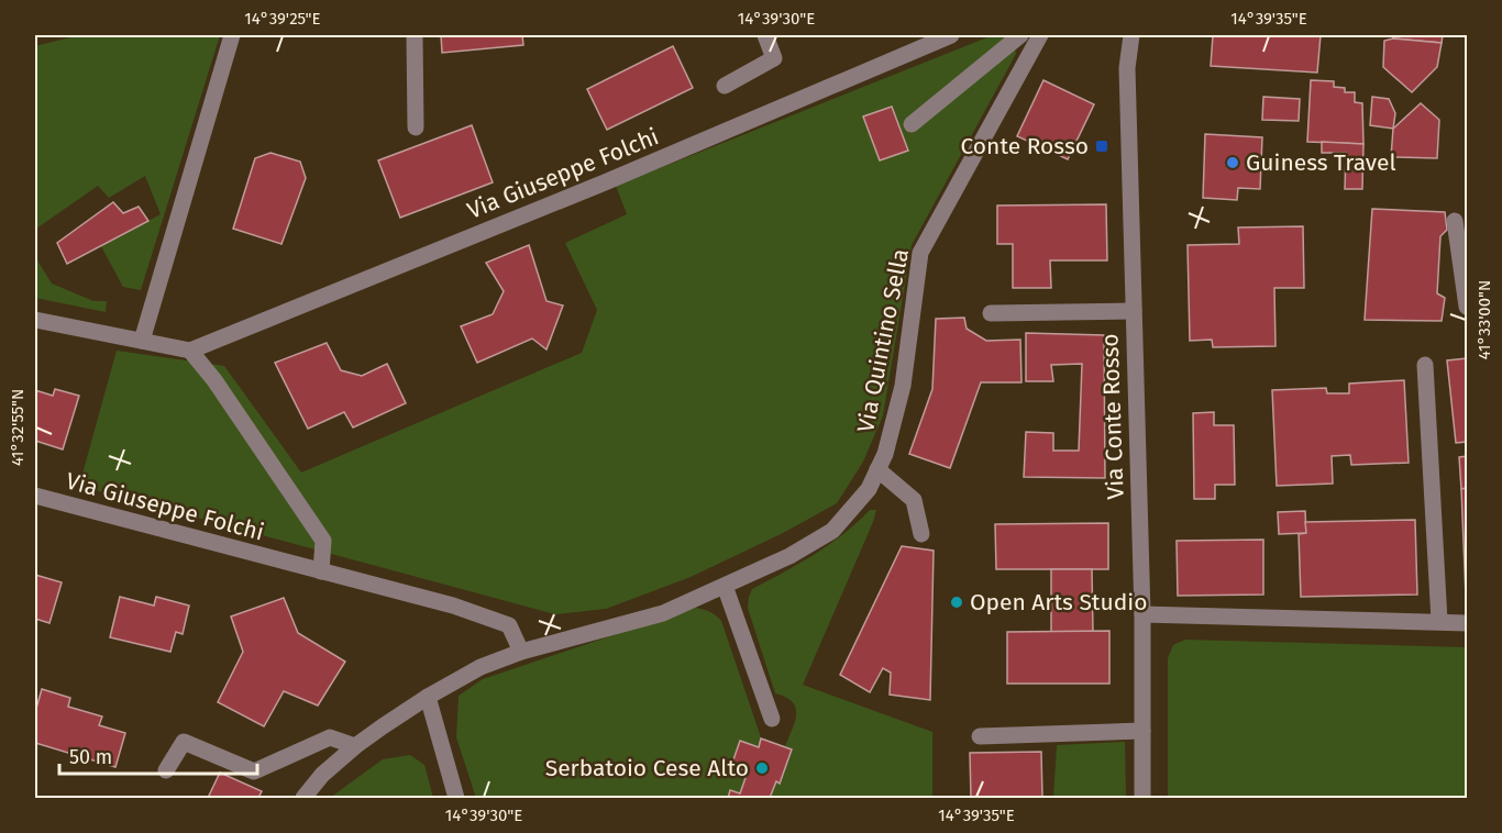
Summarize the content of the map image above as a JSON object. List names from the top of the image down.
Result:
{
  "streets": {
    "street": ["Via Giuseppe Folchi", "Via Quintino Sella", "Via Conte Rosso"]
  },
  "crossings": [
    ["Via Giuseppe Folchi", "Via Quintino Sella"]
  ],
  "places": {
    "transit": ["Conte Rosso"],
    "other": ["Guiness Travel", "Open Arts Studio", "Serbatoio Cese Alto"]
  },
  "scale_bar": "50 m",
  "coordinates": [
    "14°39'25\"E",
    "14°39'30\"E",
    "14°39'35\"E",
    "41°33'00\"N",
    "41°32'55\"N"
  ]
}
